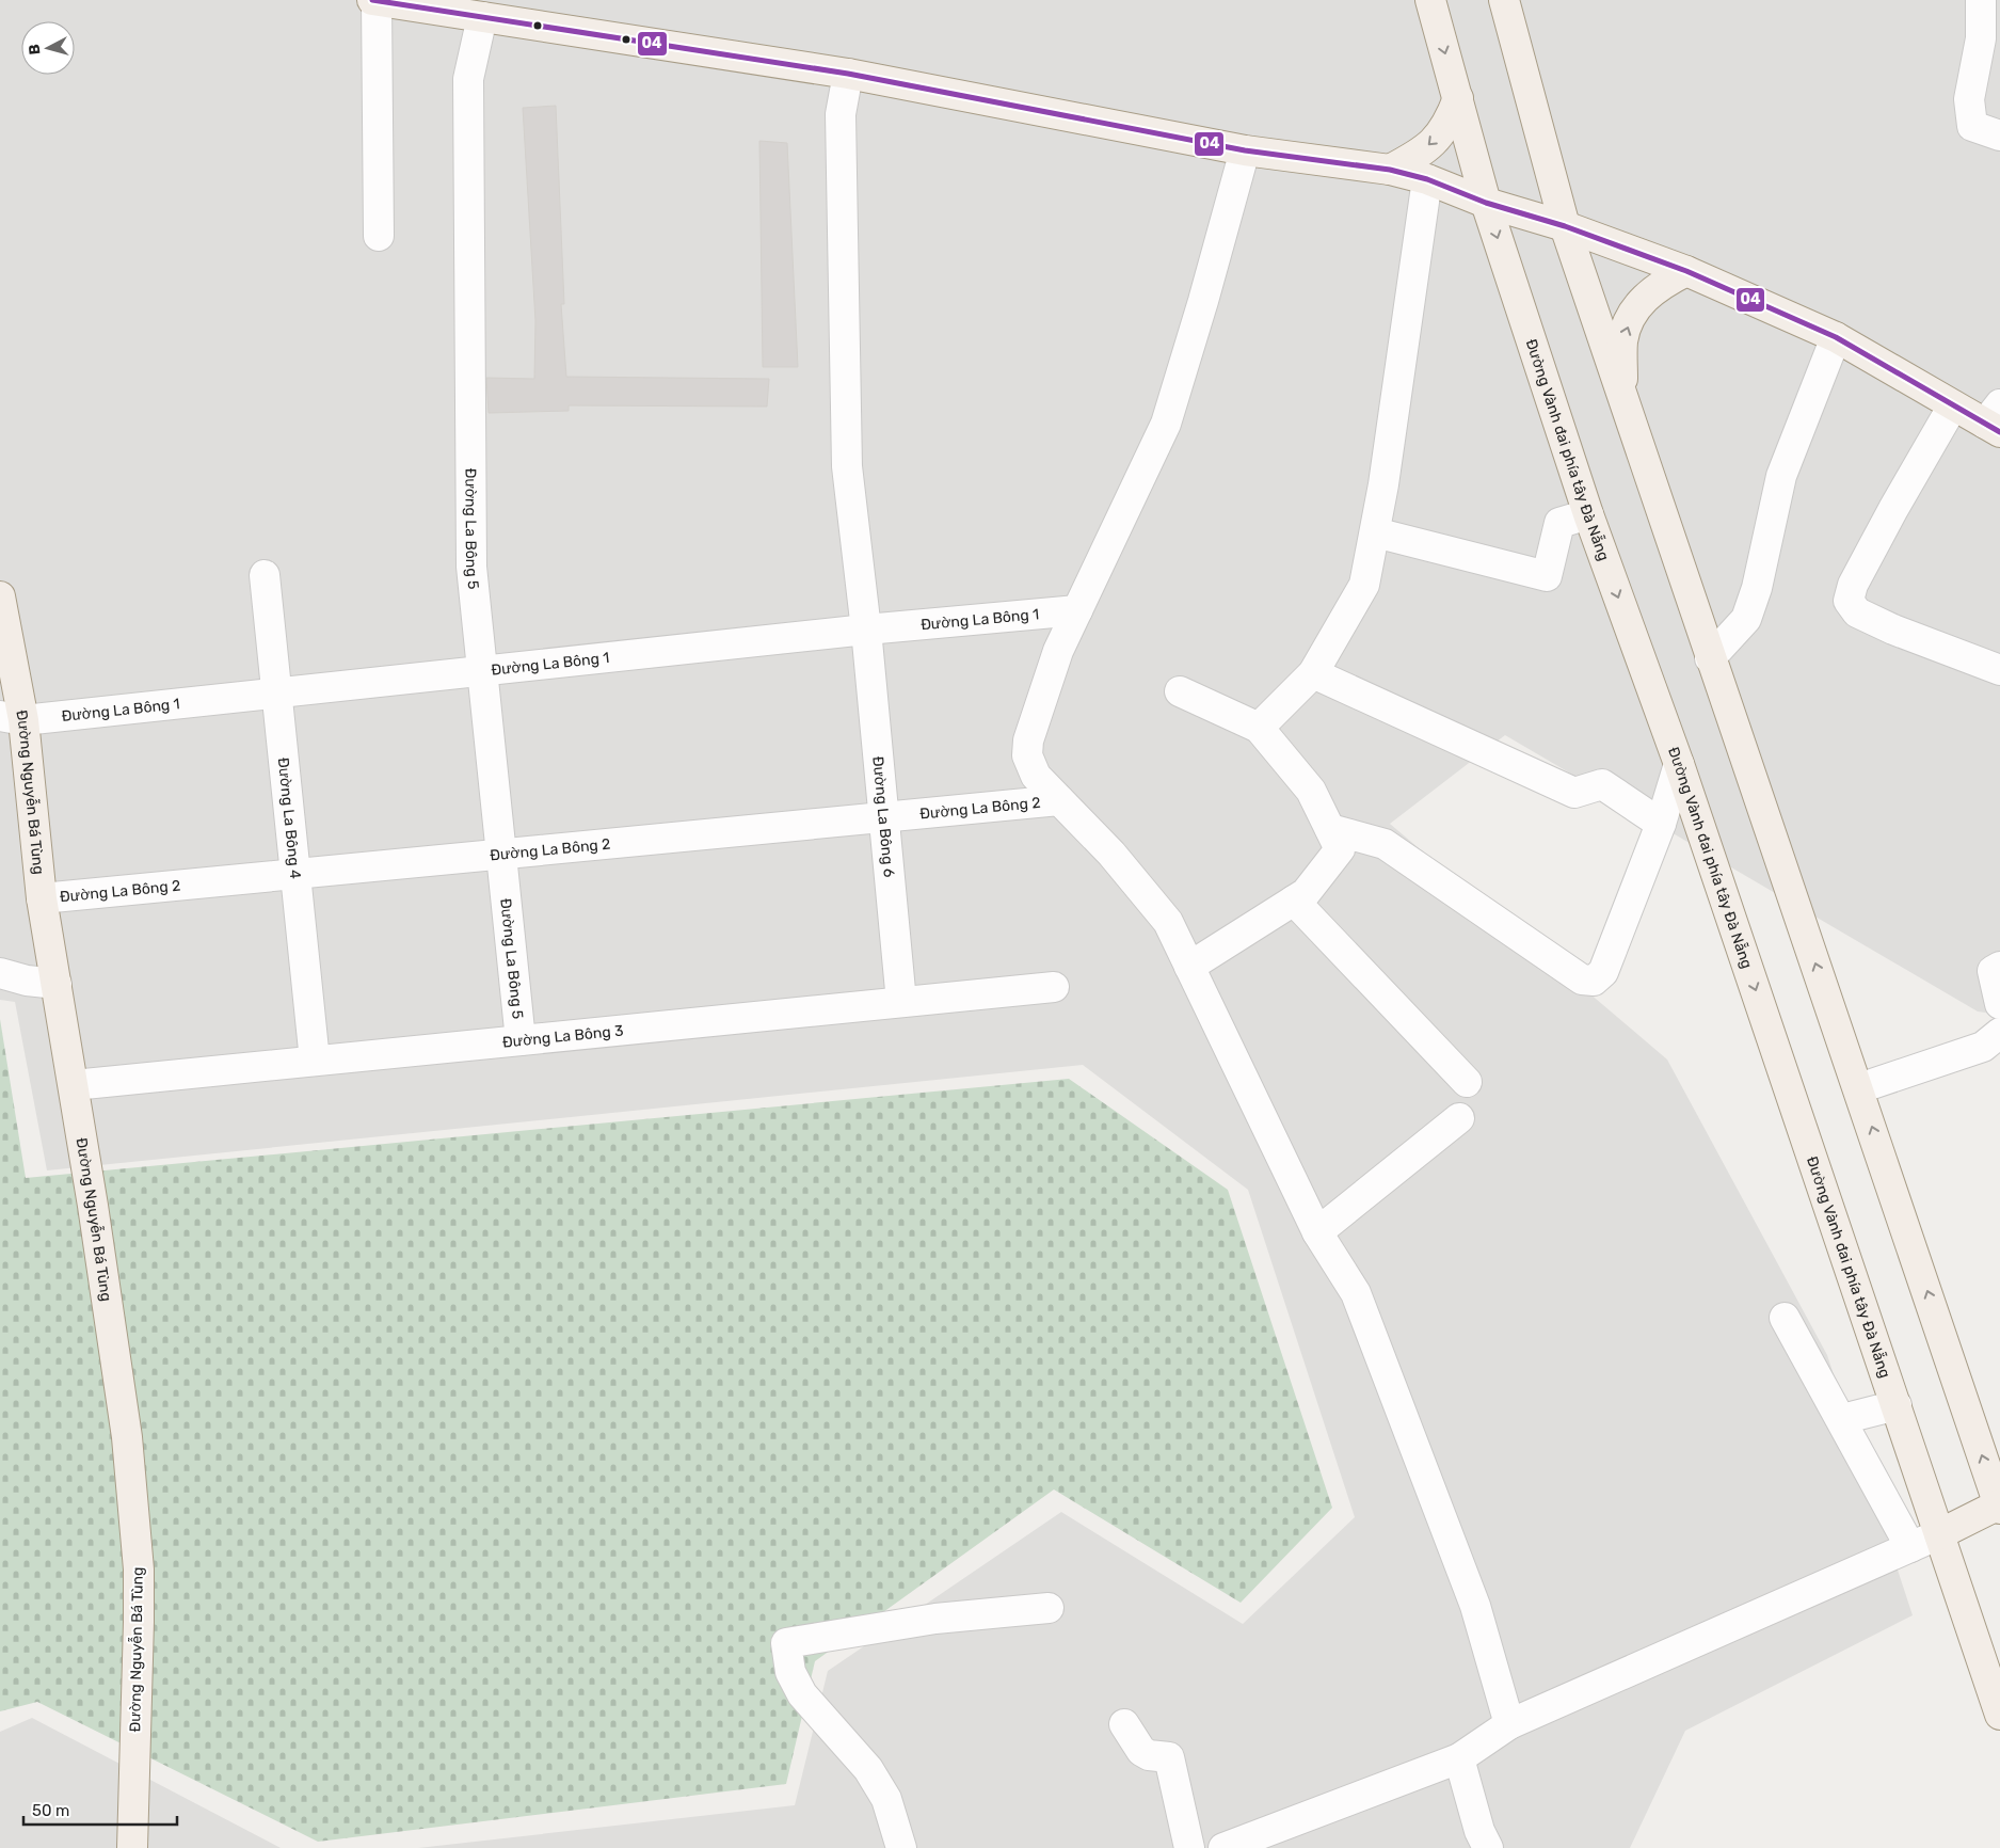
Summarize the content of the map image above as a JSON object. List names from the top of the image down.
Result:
{
  "streets": {
    "main road": ["Đường Vành đai phía tây Đà Nẵng", "Đường Nguyễn Bá Tùng"],
    "street": [
      "Đường La Bông 5",
      "Đường La Bông 1",
      "Đường La Bông 2",
      "Đường La Bông 6",
      "Đường La Bông 4",
      "Đường La Bông 3"
    ]
  },
  "crossings": [
    ["Đường La Bông 5", "Đường La Bông 1"],
    ["Đường La Bông 5", "Đường La Bông 2"],
    ["Đường La Bông 5", "Đường La Bông 3"],
    ["Đường La Bông 1", "Đường Nguyễn Bá Tùng"],
    ["Đường La Bông 1", "Đường La Bông 6"],
    ["Đường La Bông 1", "Đường La Bông 4"],
    ["Đường Nguyễn Bá Tùng", "Đường La Bông 2"],
    ["Đường Nguyễn Bá Tùng", "Đường La Bông 3"],
    ["Đường La Bông 2", "Đường La Bông 6"],
    ["Đường La Bông 2", "Đường La Bông 4"],
    ["Đường La Bông 6", "Đường La Bông 3"],
    ["Đường La Bông 4", "Đường La Bông 3"]
  ],
  "lines": ["transit line 04"],
  "scale_bar": "50 m",
  "north": "left"
}
